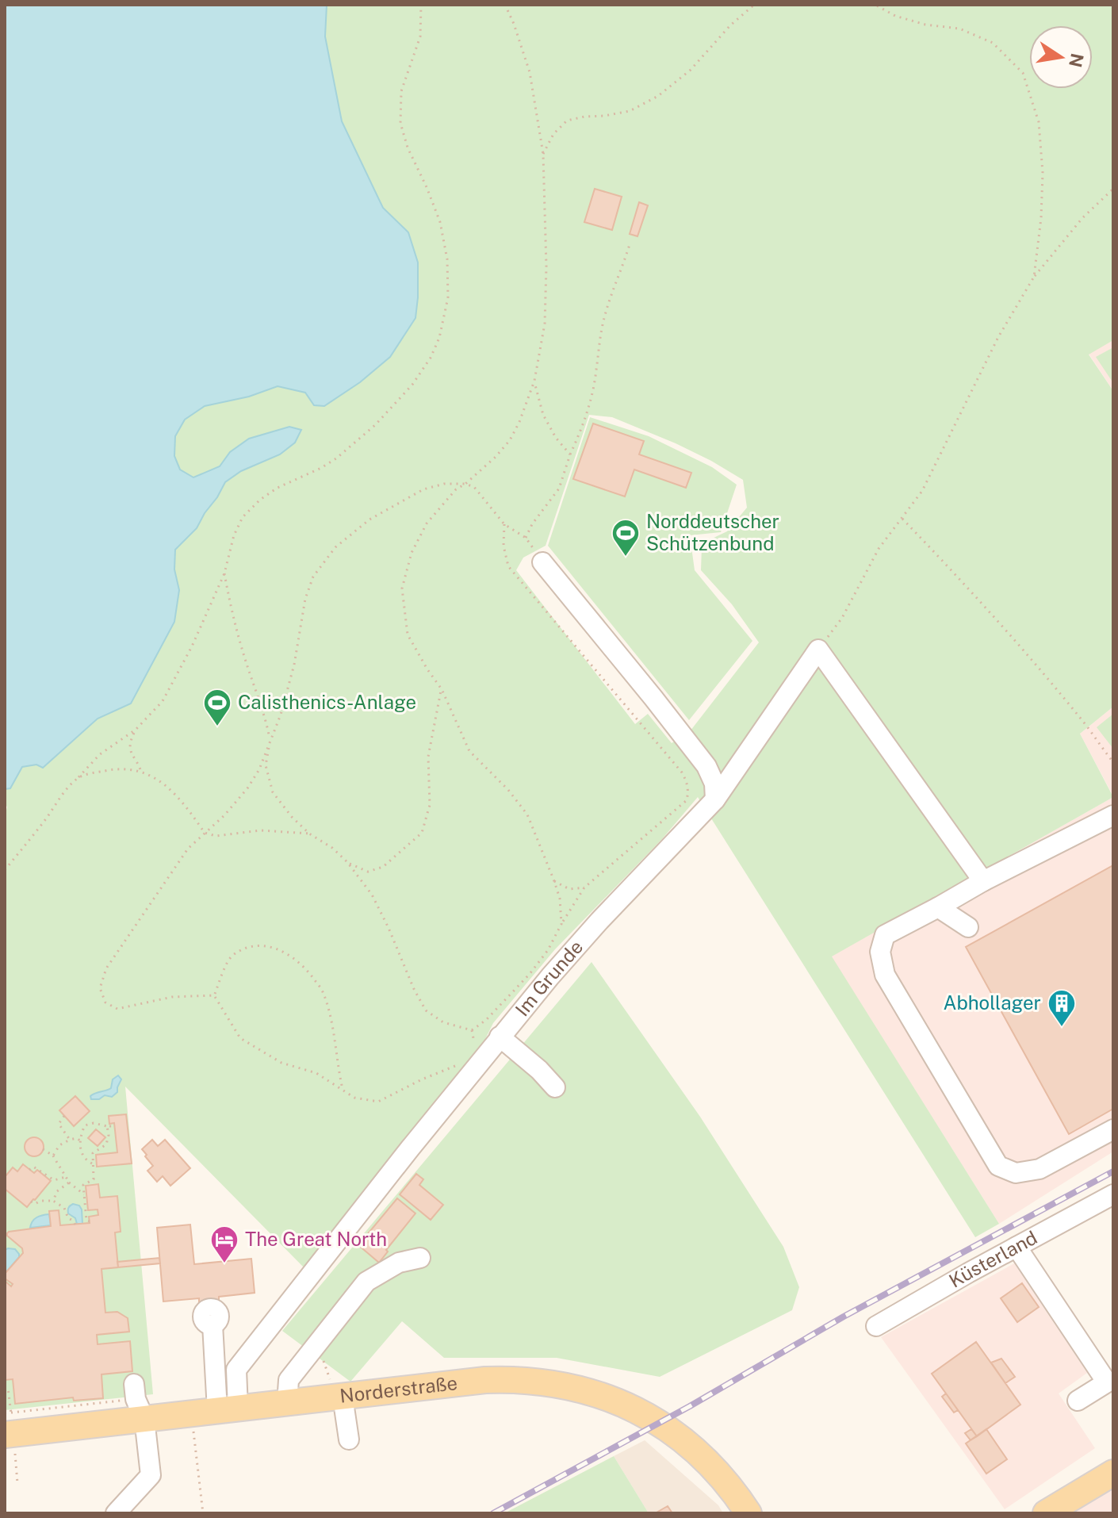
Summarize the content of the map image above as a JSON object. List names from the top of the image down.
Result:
{
  "streets": {
    "main road": ["Norderstraße"],
    "street": ["Im Grunde", "Küsterland"]
  },
  "crossings": [
    ["Im Grunde", "Norderstraße"]
  ],
  "places": {
    "sports": ["Norddeutscher Schützenbund", "Calisthenics-Anlage"],
    "building": ["Abhollager"],
    "hotel": ["The Great North"]
  },
  "north": "right"
}
